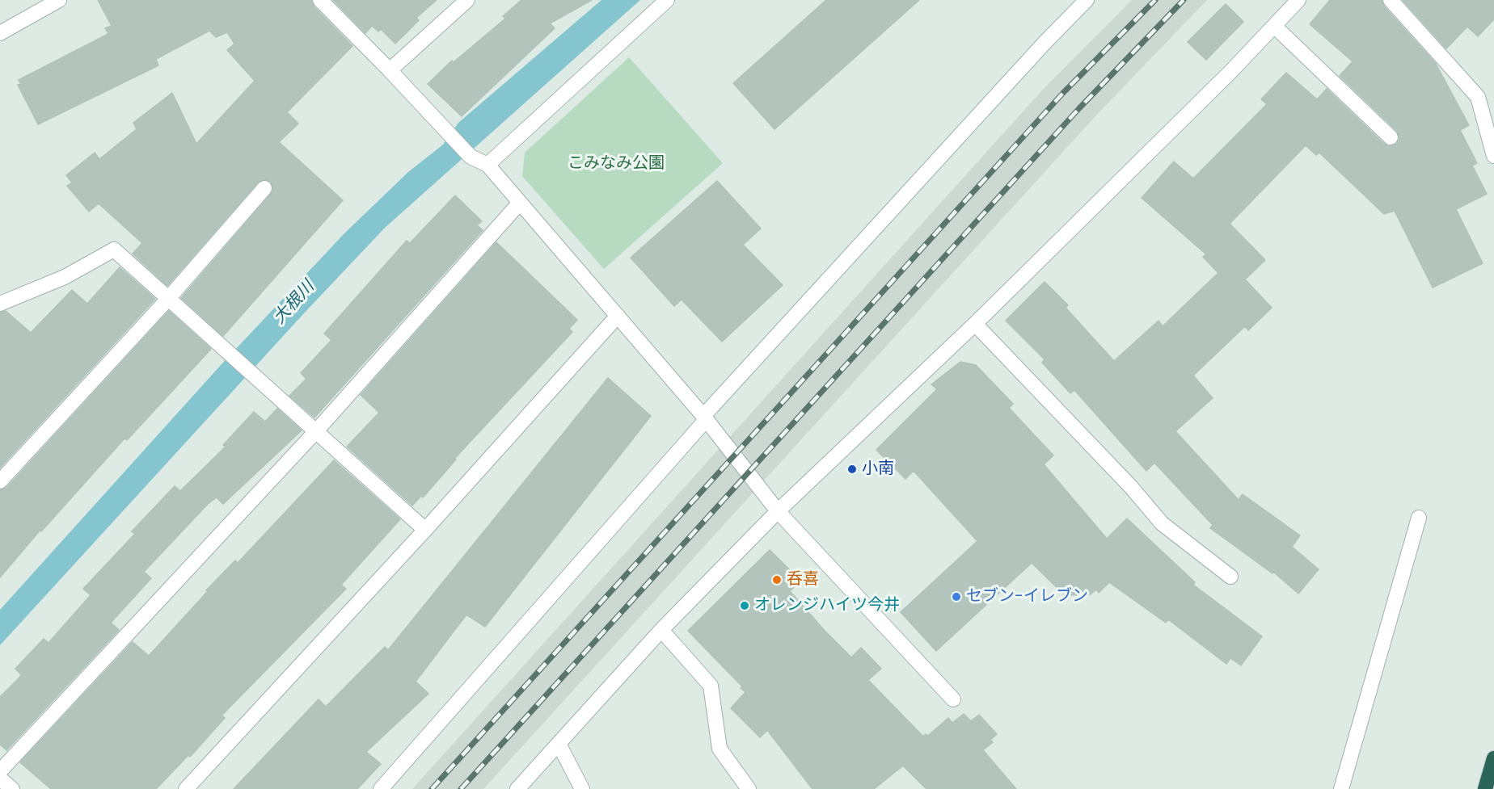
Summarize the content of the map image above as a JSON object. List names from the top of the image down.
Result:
{
  "water": ["大根川"],
  "parks": ["こみなみ公園"],
  "places": [
    "小南",
    "呑喜",
    "セブン-イレブン",
    "オレンジハイツ今井"
  ]
}
